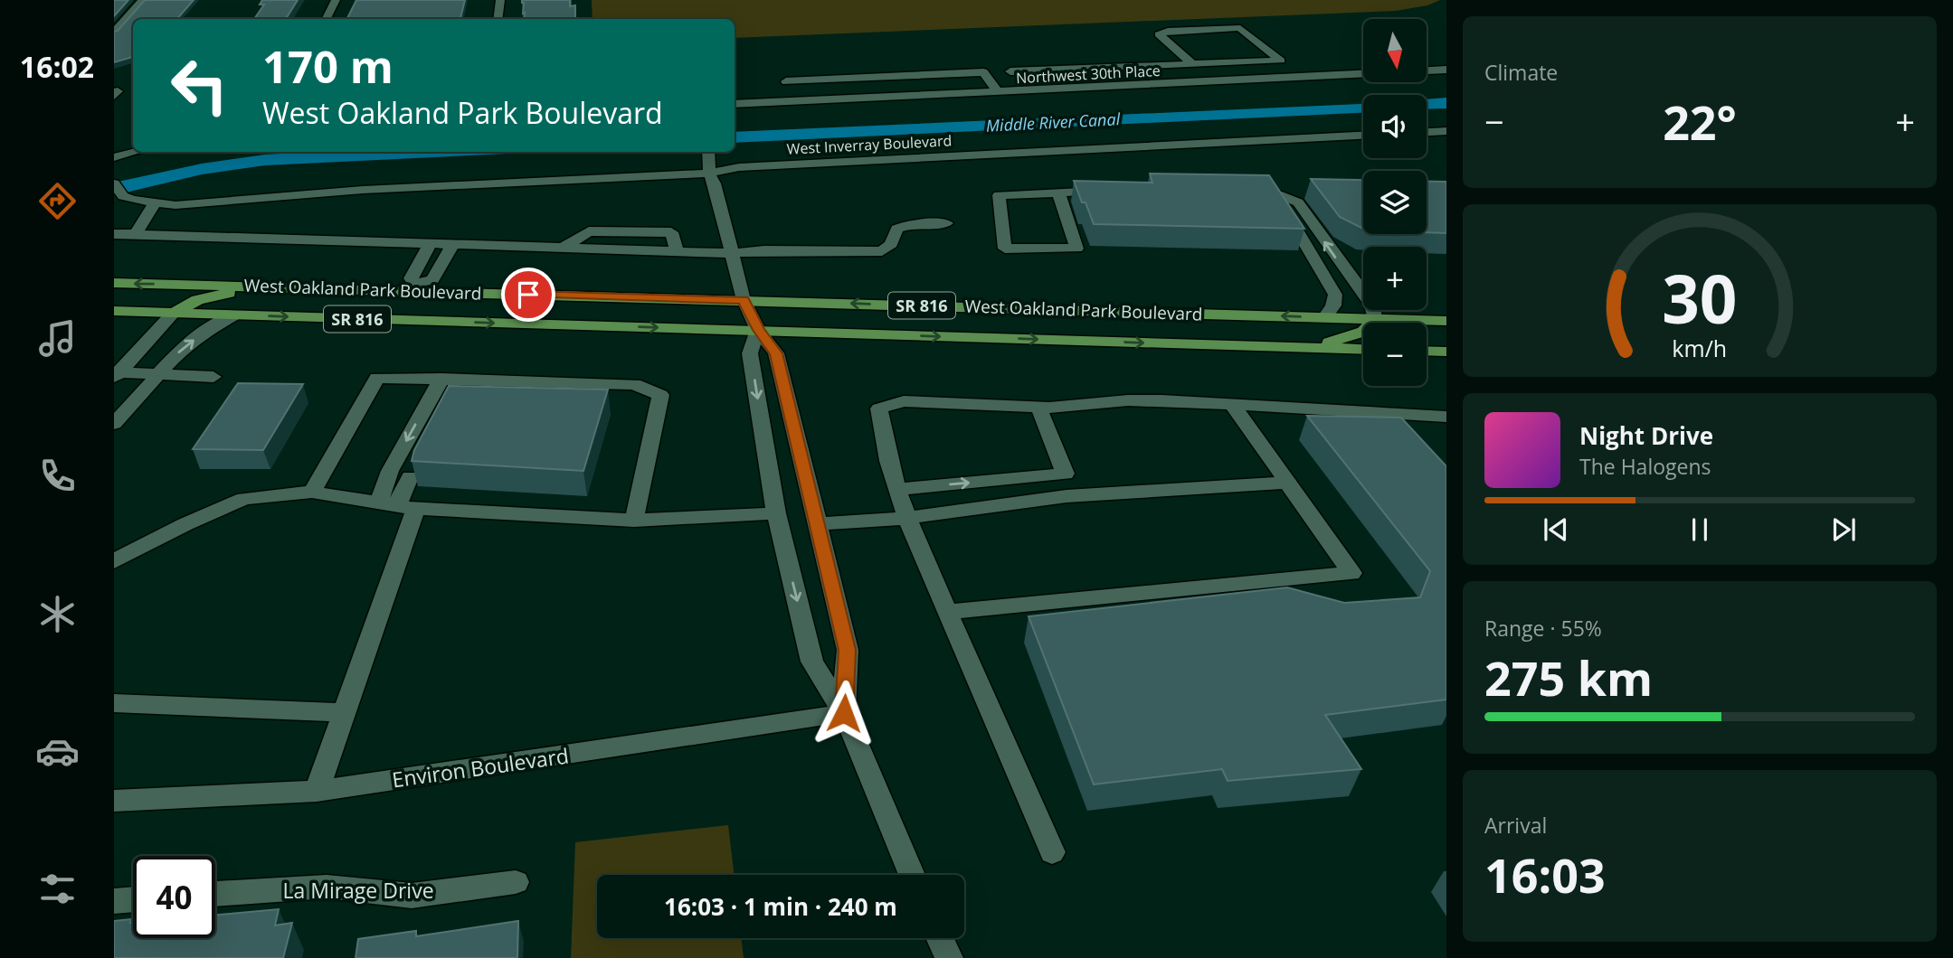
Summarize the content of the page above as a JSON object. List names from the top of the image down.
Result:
{
  "streets": {
    "main road": ["West Oakland Park Boulevard", "SR 816"],
    "street": [
      "Northwest 30th Place",
      "West Inverray Boulevard",
      "Environ Boulevard",
      "La Mirage Drive"
    ]
  },
  "water": ["Middle River Canal"],
  "north": "bottom",
  "page": {
    "tabs": "16:02",
    "tile": [
      "Climate",
      ["Range · 55%", "275 km"],
      ["Arrival", "16:03"]
    ],
    "map_buttons": ["+", "−"],
    "turn": ["170 m", "West Oakland Park Boulevard"],
    "heat": ["−", "22°", "+"],
    "song": ["Night Drive", "The Halogens"],
    "limit": "40",
    "trip": "16:03 · 1 min · 240 m",
    "gauge": ["30", "km/h"]
  }
}
